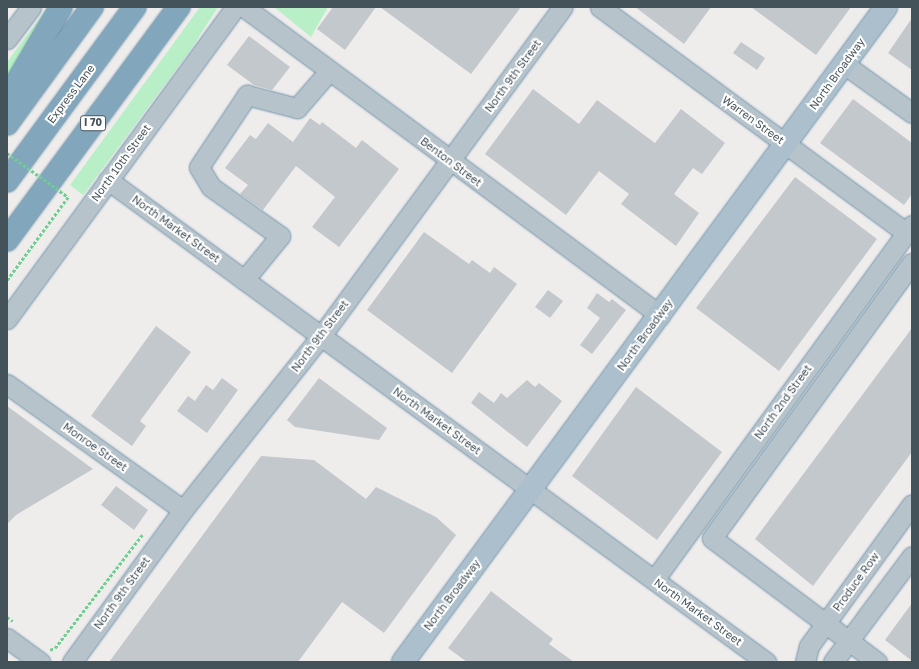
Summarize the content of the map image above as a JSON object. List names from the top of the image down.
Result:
{
  "streets": {
    "highway": ["Express Lane", "I 70"],
    "main road": ["North Broadway"],
    "street": [
      "North 9th Street",
      "Warren Street",
      "Benton Street",
      "North 10th Street",
      "North Market Street",
      "North 2nd Street",
      "Monroe Street",
      "Produce Row"
    ]
  },
  "crossings": [
    ["North Broadway", "Warren Street"],
    ["North Broadway", "Benton Street"],
    ["North Broadway", "North Market Street"],
    ["North 9th Street", "Benton Street"],
    ["North 9th Street", "North Market Street"],
    ["North 9th Street", "Monroe Street"],
    ["Warren Street", "North 2nd Street"],
    ["North 10th Street", "North Market Street"],
    ["North Market Street", "North 2nd Street"]
  ]
}
